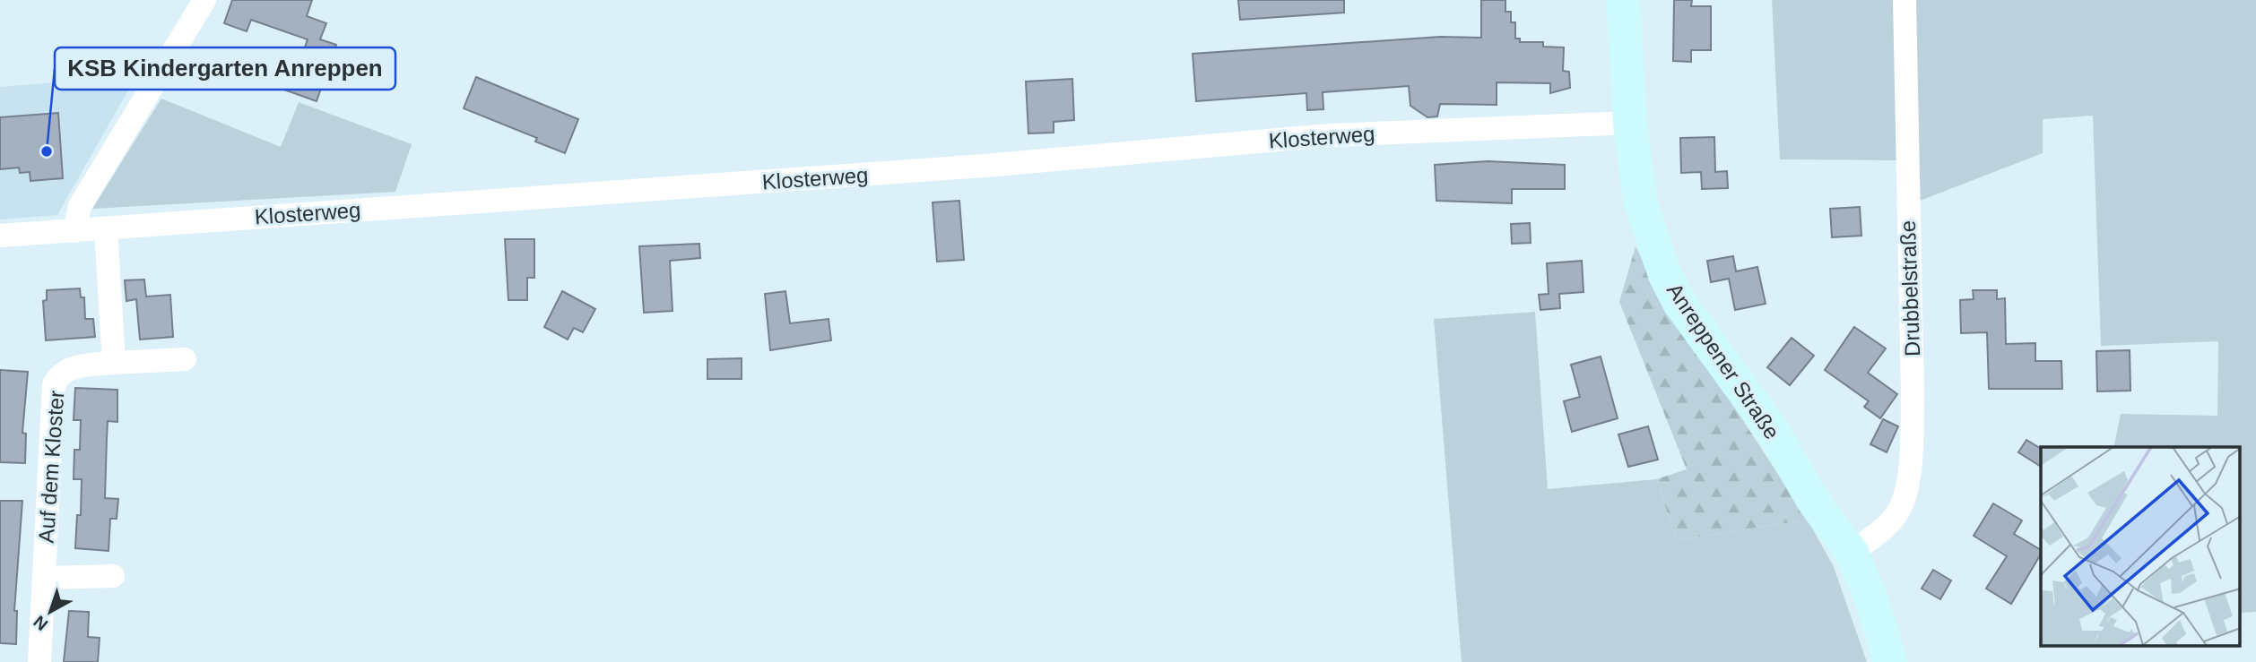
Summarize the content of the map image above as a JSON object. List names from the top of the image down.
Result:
{
  "streets": {
    "street": [
      "Klosterweg",
      "Drubbelstraße",
      "Anreppener Straße",
      "Auf dem Kloster"
    ]
  },
  "crossings": [
    ["Klosterweg", "Anreppener Straße"],
    ["Drubbelstraße", "Anreppener Straße"]
  ],
  "places": ["KSB Kindergarten Anreppen"],
  "north": "bottom left"
}
